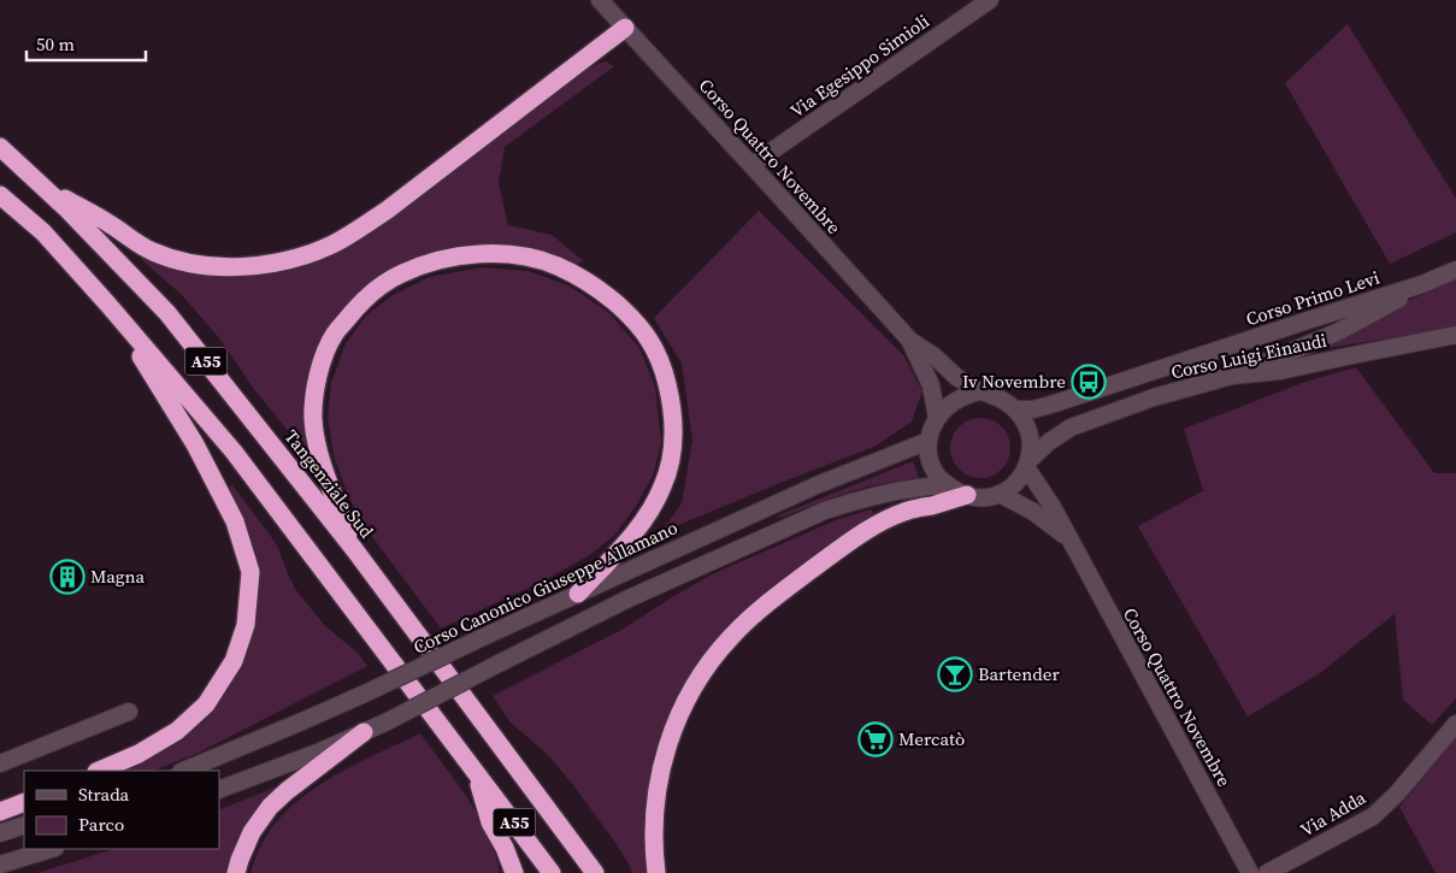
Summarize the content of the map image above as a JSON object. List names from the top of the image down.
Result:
{
  "streets": {
    "highway": ["A55", "Tangenziale Sud"],
    "main road": [
      "Via Egesippo Simioli",
      "Corso Quattro Novembre",
      "Corso Primo Levi",
      "Corso Luigi Einaudi",
      "Corso Canonico Giuseppe Allamano",
      "Via Adda"
    ]
  },
  "crossings": [
    ["Via Egesippo Simioli", "Corso Quattro Novembre"],
    ["Corso Quattro Novembre", "Corso Luigi Einaudi"],
    ["Corso Quattro Novembre", "Corso Canonico Giuseppe Allamano"],
    ["Corso Primo Levi", "Corso Luigi Einaudi"],
    ["Corso Luigi Einaudi", "Corso Canonico Giuseppe Allamano"]
  ],
  "places": {
    "bus stop": ["Iv Novembre"],
    "building": ["Magna"],
    "bar": ["Bartender"],
    "supermarket": ["Mercatò"]
  },
  "legend": ["Strada", "Parco"],
  "scale_bar": "50 m"
}
